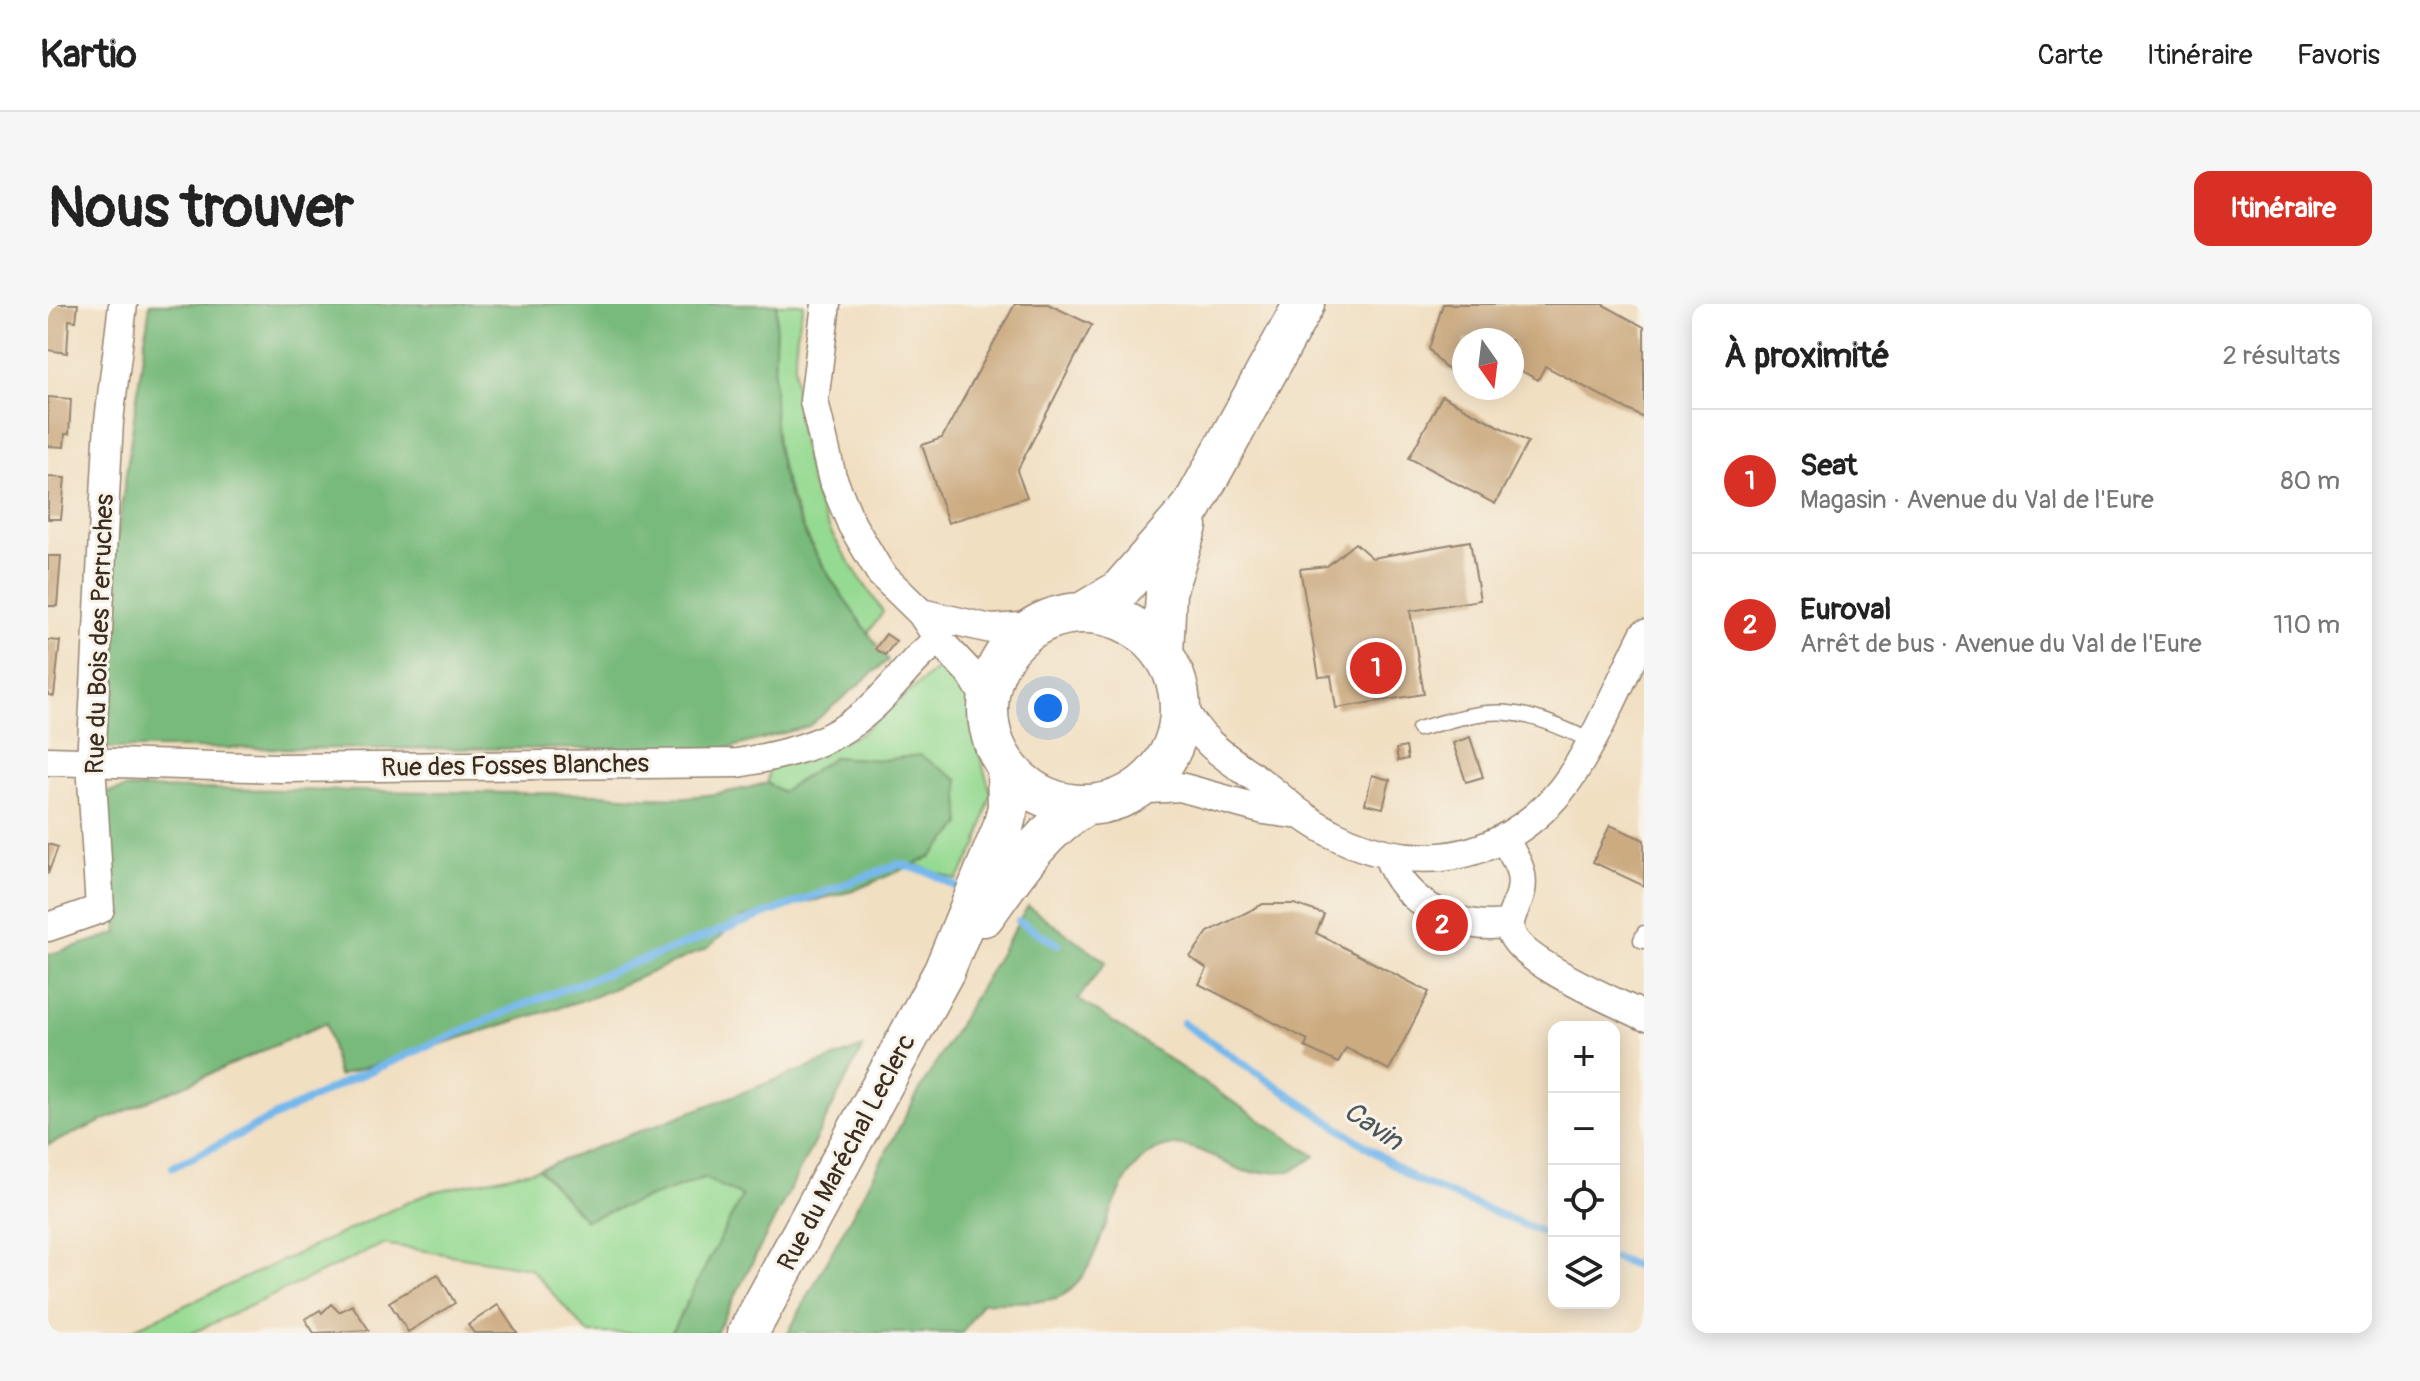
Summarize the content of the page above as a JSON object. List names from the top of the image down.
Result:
{
  "streets": {
    "main road": ["Rue du Maréchal Leclerc"],
    "street": ["Rue du Bois des Perruches", "Rue des Fosses Blanches"]
  },
  "crossings": [
    ["Rue du Bois des Perruches", "Rue des Fosses Blanches"]
  ],
  "water": ["Cavin"],
  "north": "bottom",
  "page": {
    "header": "Kartio",
    "nav": ["Carte", "Itinéraire", "Favoris"],
    "buttons": "Itinéraire",
    "title": "Nous trouver",
    "heading": ["À proximité", "2 résultats"],
    "list": [
      {
        "mark": "1",
        "name": "Seat",
        "note": "Magasin · Avenue du Val de l'Eure",
        "value": "80 m"
      },
      {
        "mark": "2",
        "name": "Euroval",
        "note": "Arrêt de bus · Avenue du Val de l'Eure",
        "value": "110 m"
      }
    ],
    "pins": ["1", "2"],
    "map_buttons": ["+", "−"]
  }
}
